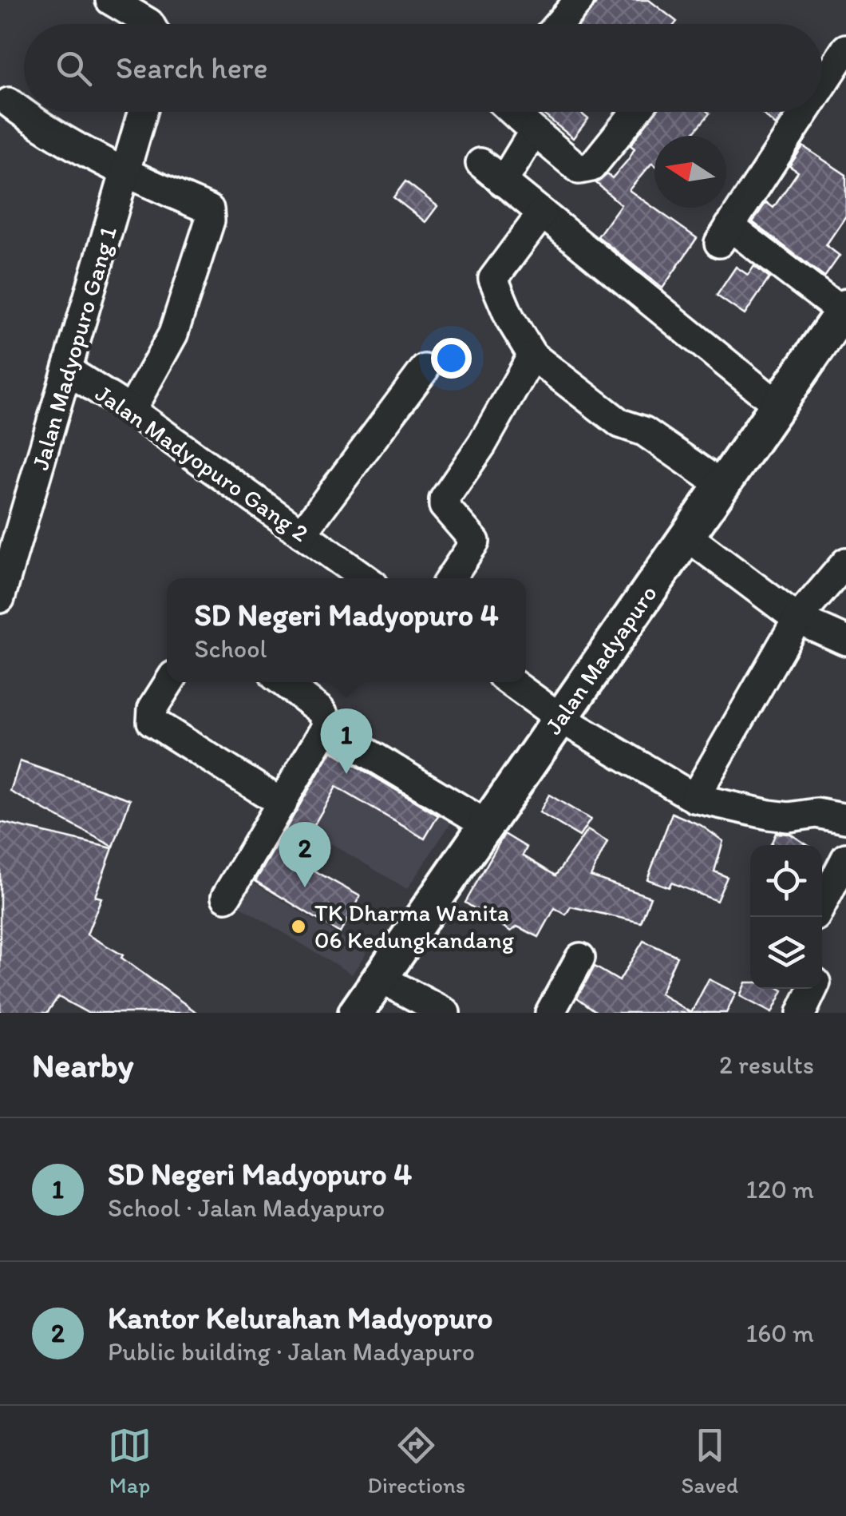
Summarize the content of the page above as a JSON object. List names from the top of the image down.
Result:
{
  "streets": {
    "main road": ["Jalan Madyapuro"],
    "street": ["Jalan Madyopuro Gang 1", "Jalan Madyopuro Gang 2"]
  },
  "crossings": [
    ["Jalan Madyopuro Gang 1", "Jalan Madyopuro Gang 2"]
  ],
  "places": ["TK Dharma Wanita 06 Kedungkandang"],
  "north": "left",
  "page": {
    "search": "Search here",
    "popup": ["SD Negeri Madyopuro 4", "School"],
    "pins": ["1", "2"],
    "heading": ["Nearby", "2 results"],
    "list": [
      {
        "mark": "1",
        "name": "SD Negeri Madyopuro 4",
        "note": "School · Jalan Madyapuro",
        "value": "120 m"
      },
      {
        "mark": "2",
        "name": "Kantor Kelurahan Madyopuro",
        "note": "Public building · Jalan Madyapuro",
        "value": "160 m"
      }
    ],
    "nav": ["Map", "Directions", "Saved"]
  }
}
